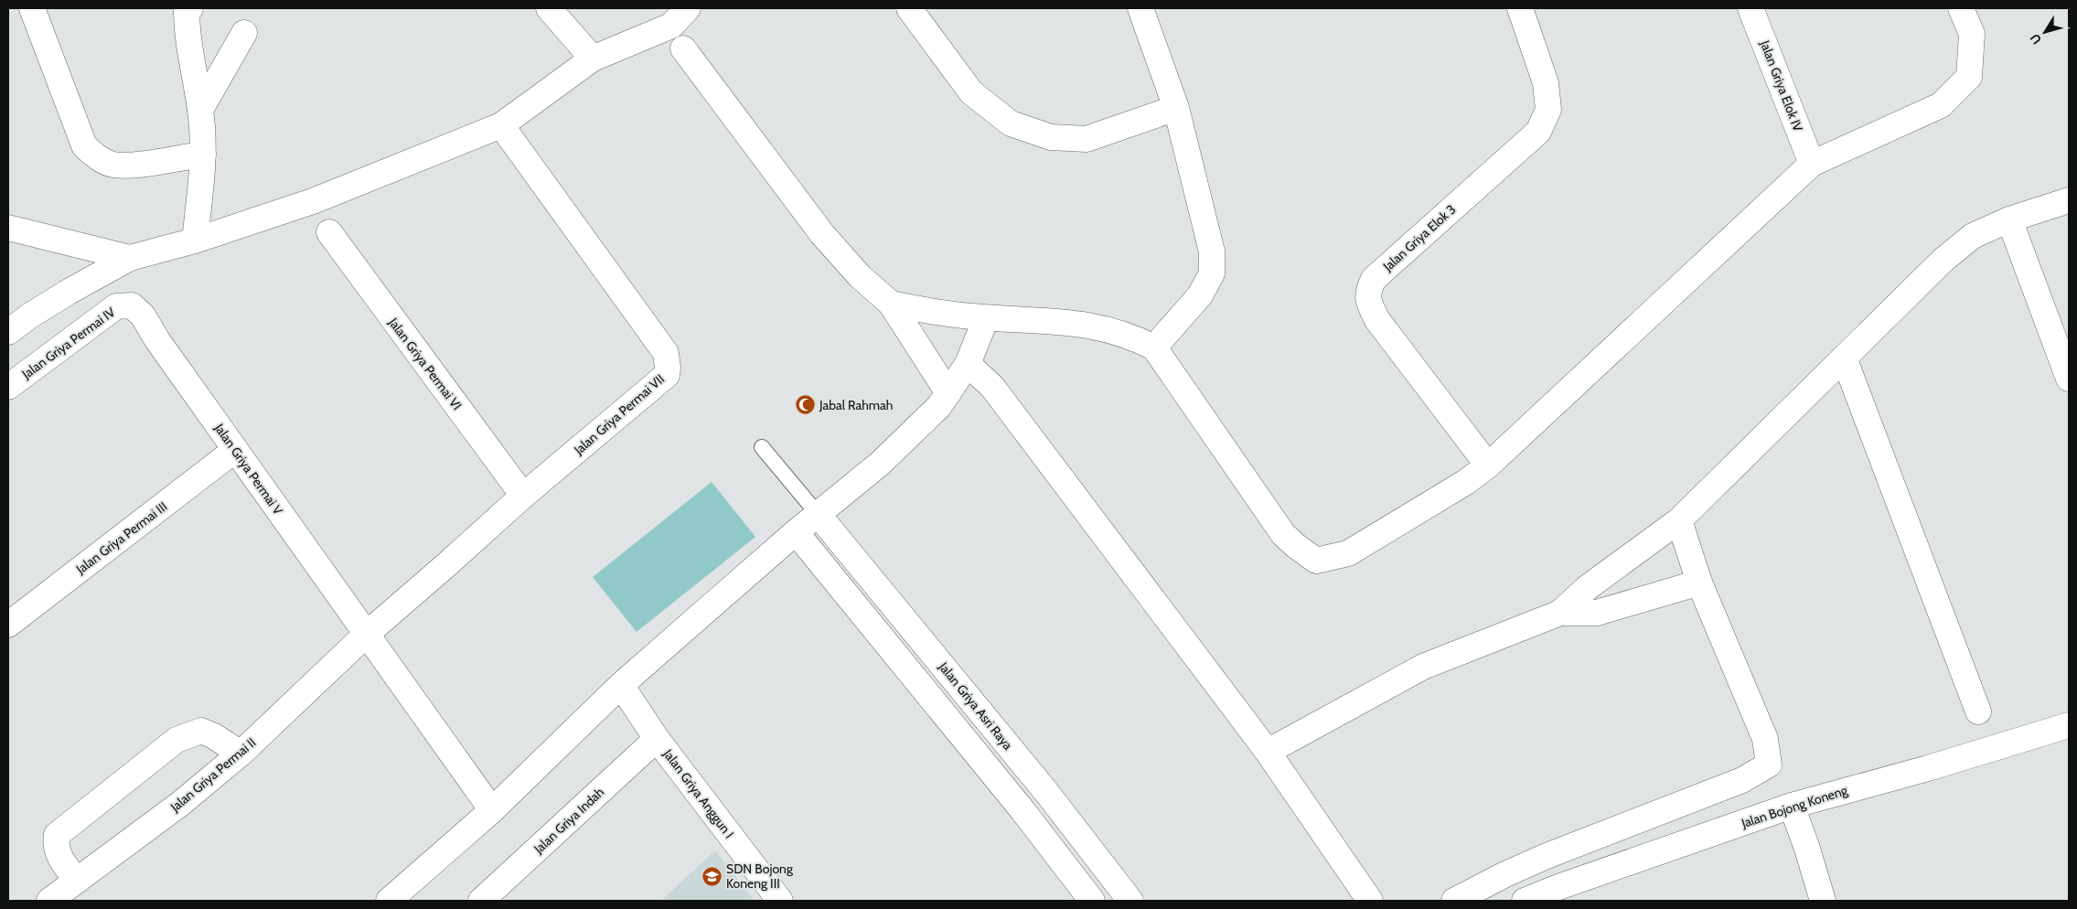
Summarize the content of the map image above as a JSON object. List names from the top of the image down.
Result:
{
  "streets": {
    "street": [
      "Jalan Griya Elok IV",
      "Jalan Griya Elok 3",
      "Jalan Griya Permai IV",
      "Jalan Griya Permai VI",
      "Jalan Griya Permai VII",
      "Jalan Griya Permai V",
      "Jalan Griya Permai III",
      "Jalan Griya Asri Raya",
      "Jalan Griya Permai II",
      "Jalan Griya Anggun I",
      "Jalan Bojong Koneng",
      "Jalan Griya Indah"
    ]
  },
  "crossings": [
    ["Jalan Griya Permai IV", "Jalan Griya Permai V"],
    ["Jalan Griya Permai VI", "Jalan Griya Permai VII"],
    ["Jalan Griya Permai VII", "Jalan Griya Permai V"],
    ["Jalan Griya Permai VII", "Jalan Griya Permai II"],
    ["Jalan Griya Permai V", "Jalan Griya Permai III"],
    ["Jalan Griya Permai V", "Jalan Griya Permai II"],
    ["Jalan Griya Anggun I", "Jalan Griya Indah"]
  ],
  "places": {
    "mosque": ["Jabal Rahmah"],
    "school or university": ["SDN Bojong Koneng III"]
  },
  "north": "bottom left"
}
